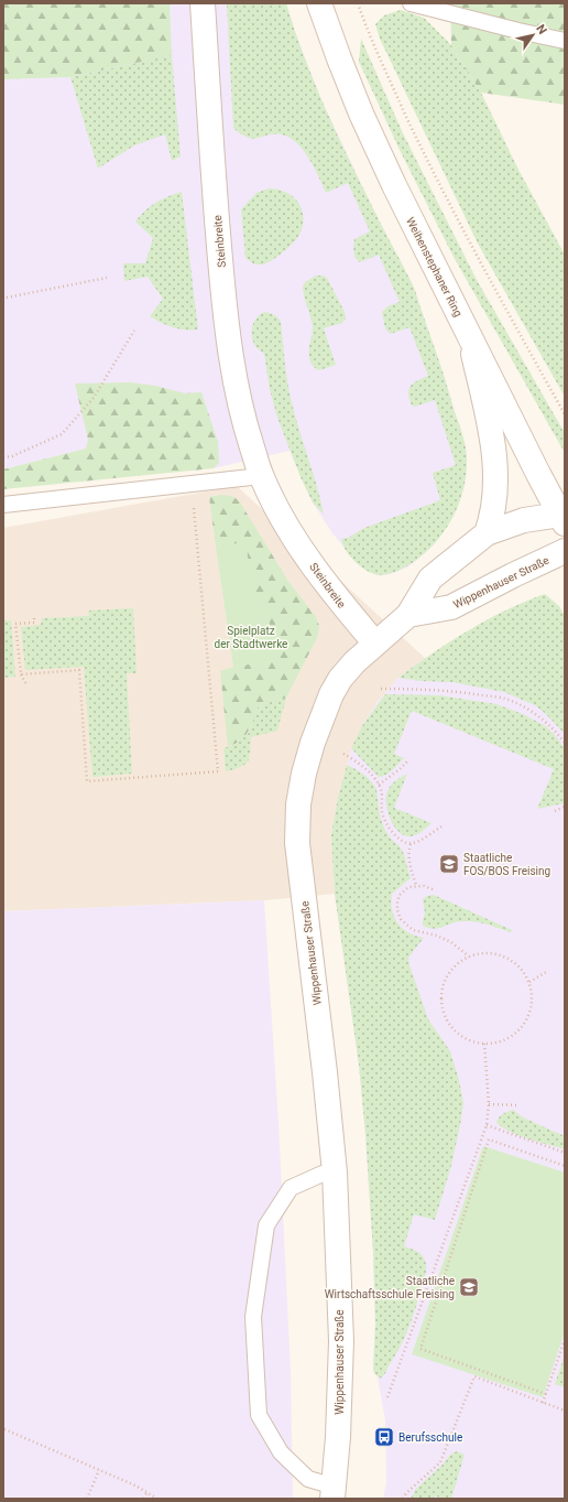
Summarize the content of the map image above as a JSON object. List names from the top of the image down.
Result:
{
  "streets": {
    "street": ["Steinbreite", "Weihenstephaner Ring", "Wippenhauser Straße"]
  },
  "crossings": [
    ["Steinbreite", "Wippenhauser Straße"]
  ],
  "parks": ["Spielplatz der Stadtwerke"],
  "places": {
    "school or university": ["Staatliche FOS/BOS Freising", "Staatliche Wirtschaftsschule Freising"],
    "bus stop": ["Berufsschule"]
  },
  "north": "top right"
}
